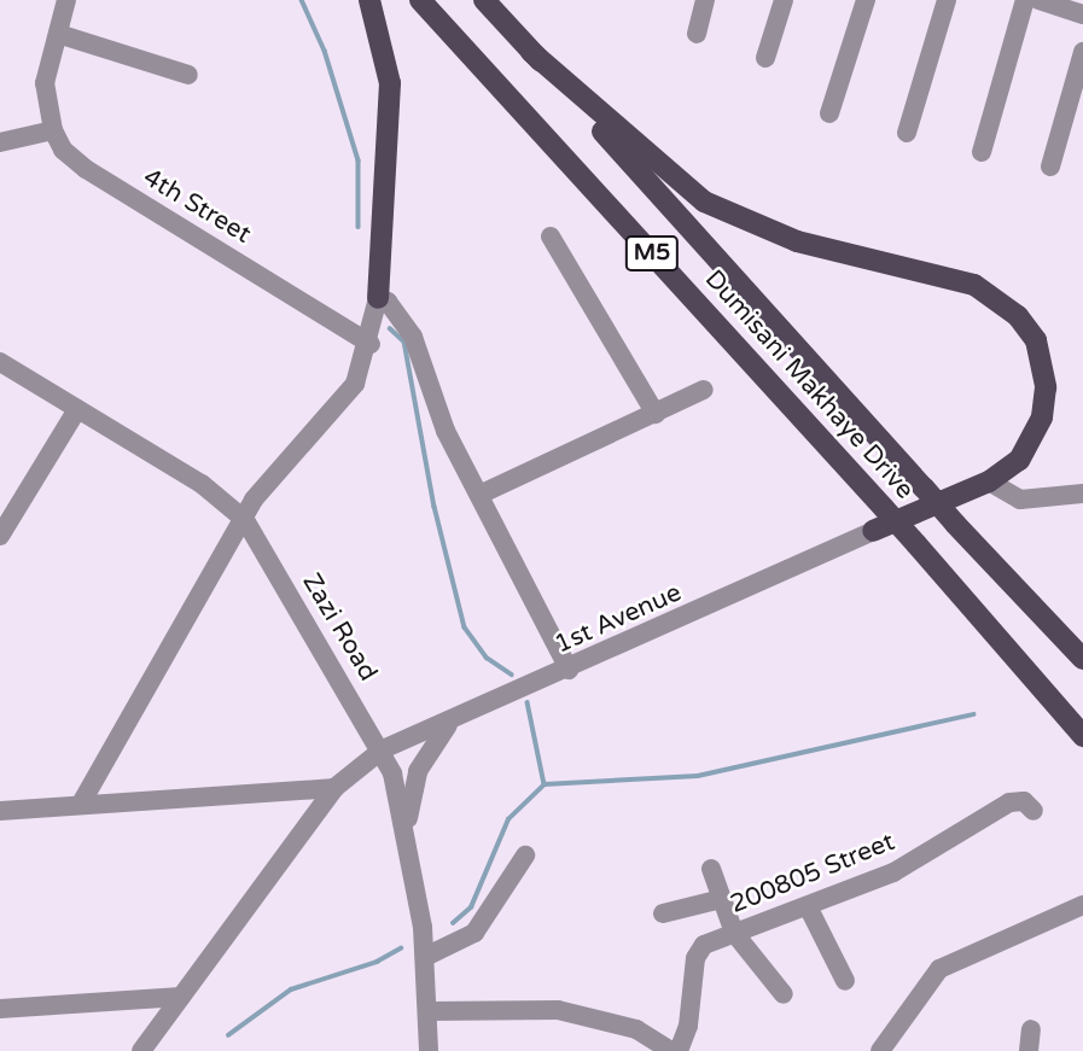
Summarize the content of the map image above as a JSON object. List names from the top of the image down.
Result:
{
  "streets": {
    "main road": ["M5", "Dumisani Makhaye Drive"],
    "street": [
      "4th Street",
      "1st Avenue",
      "Zazi Road",
      "200805 Street"
    ]
  },
  "crossings": [
    ["M5", "Dumisani Makhaye Drive"],
    ["1st Avenue", "Zazi Road"]
  ]
}
